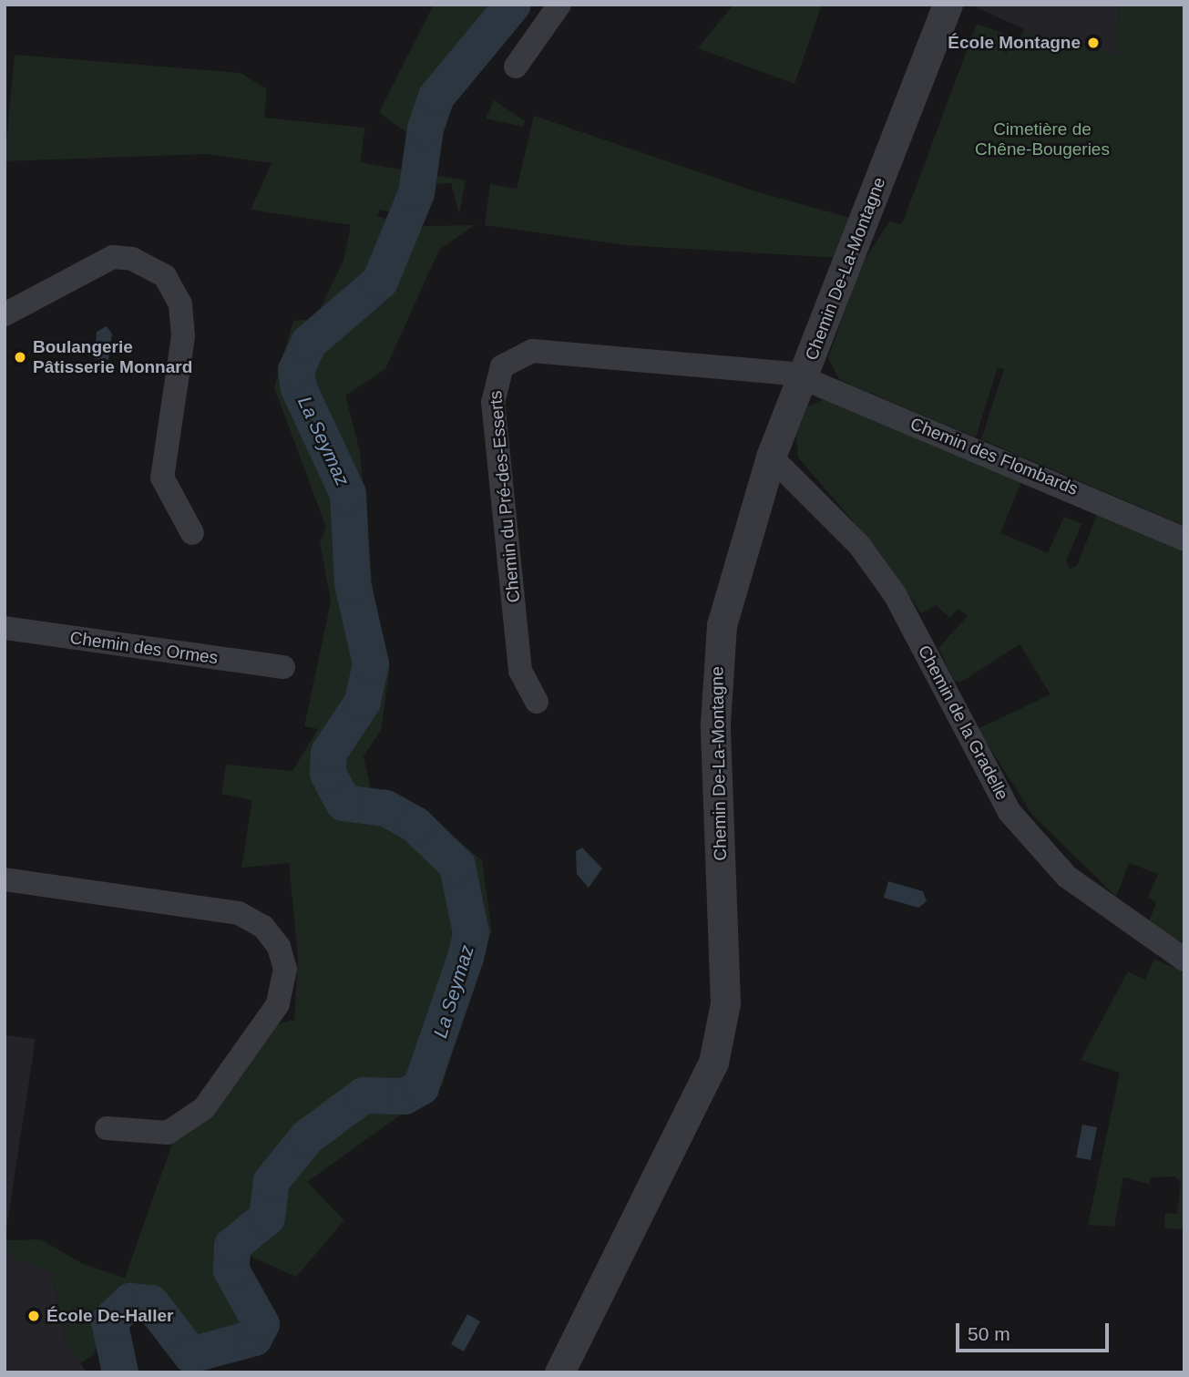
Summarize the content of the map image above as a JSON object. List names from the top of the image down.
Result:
{
  "streets": {
    "street": [
      "Chemin De-La-Montagne",
      "Chemin des Flombards",
      "Chemin du Pré-des-Esserts",
      "Chemin des Ormes",
      "Chemin de la Gradelle"
    ]
  },
  "crossings": [
    ["Chemin De-La-Montagne", "Chemin des Flombards"],
    ["Chemin De-La-Montagne", "Chemin du Pré-des-Esserts"],
    ["Chemin De-La-Montagne", "Chemin de la Gradelle"],
    ["Chemin des Flombards", "Chemin du Pré-des-Esserts"]
  ],
  "water": ["La Seymaz"],
  "parks": ["Cimetière de Chêne-Bougeries"],
  "places": ["École Montagne", "Boulangerie Pâtisserie Monnard", "École De-Haller"],
  "scale_bar": "50 m"
}
